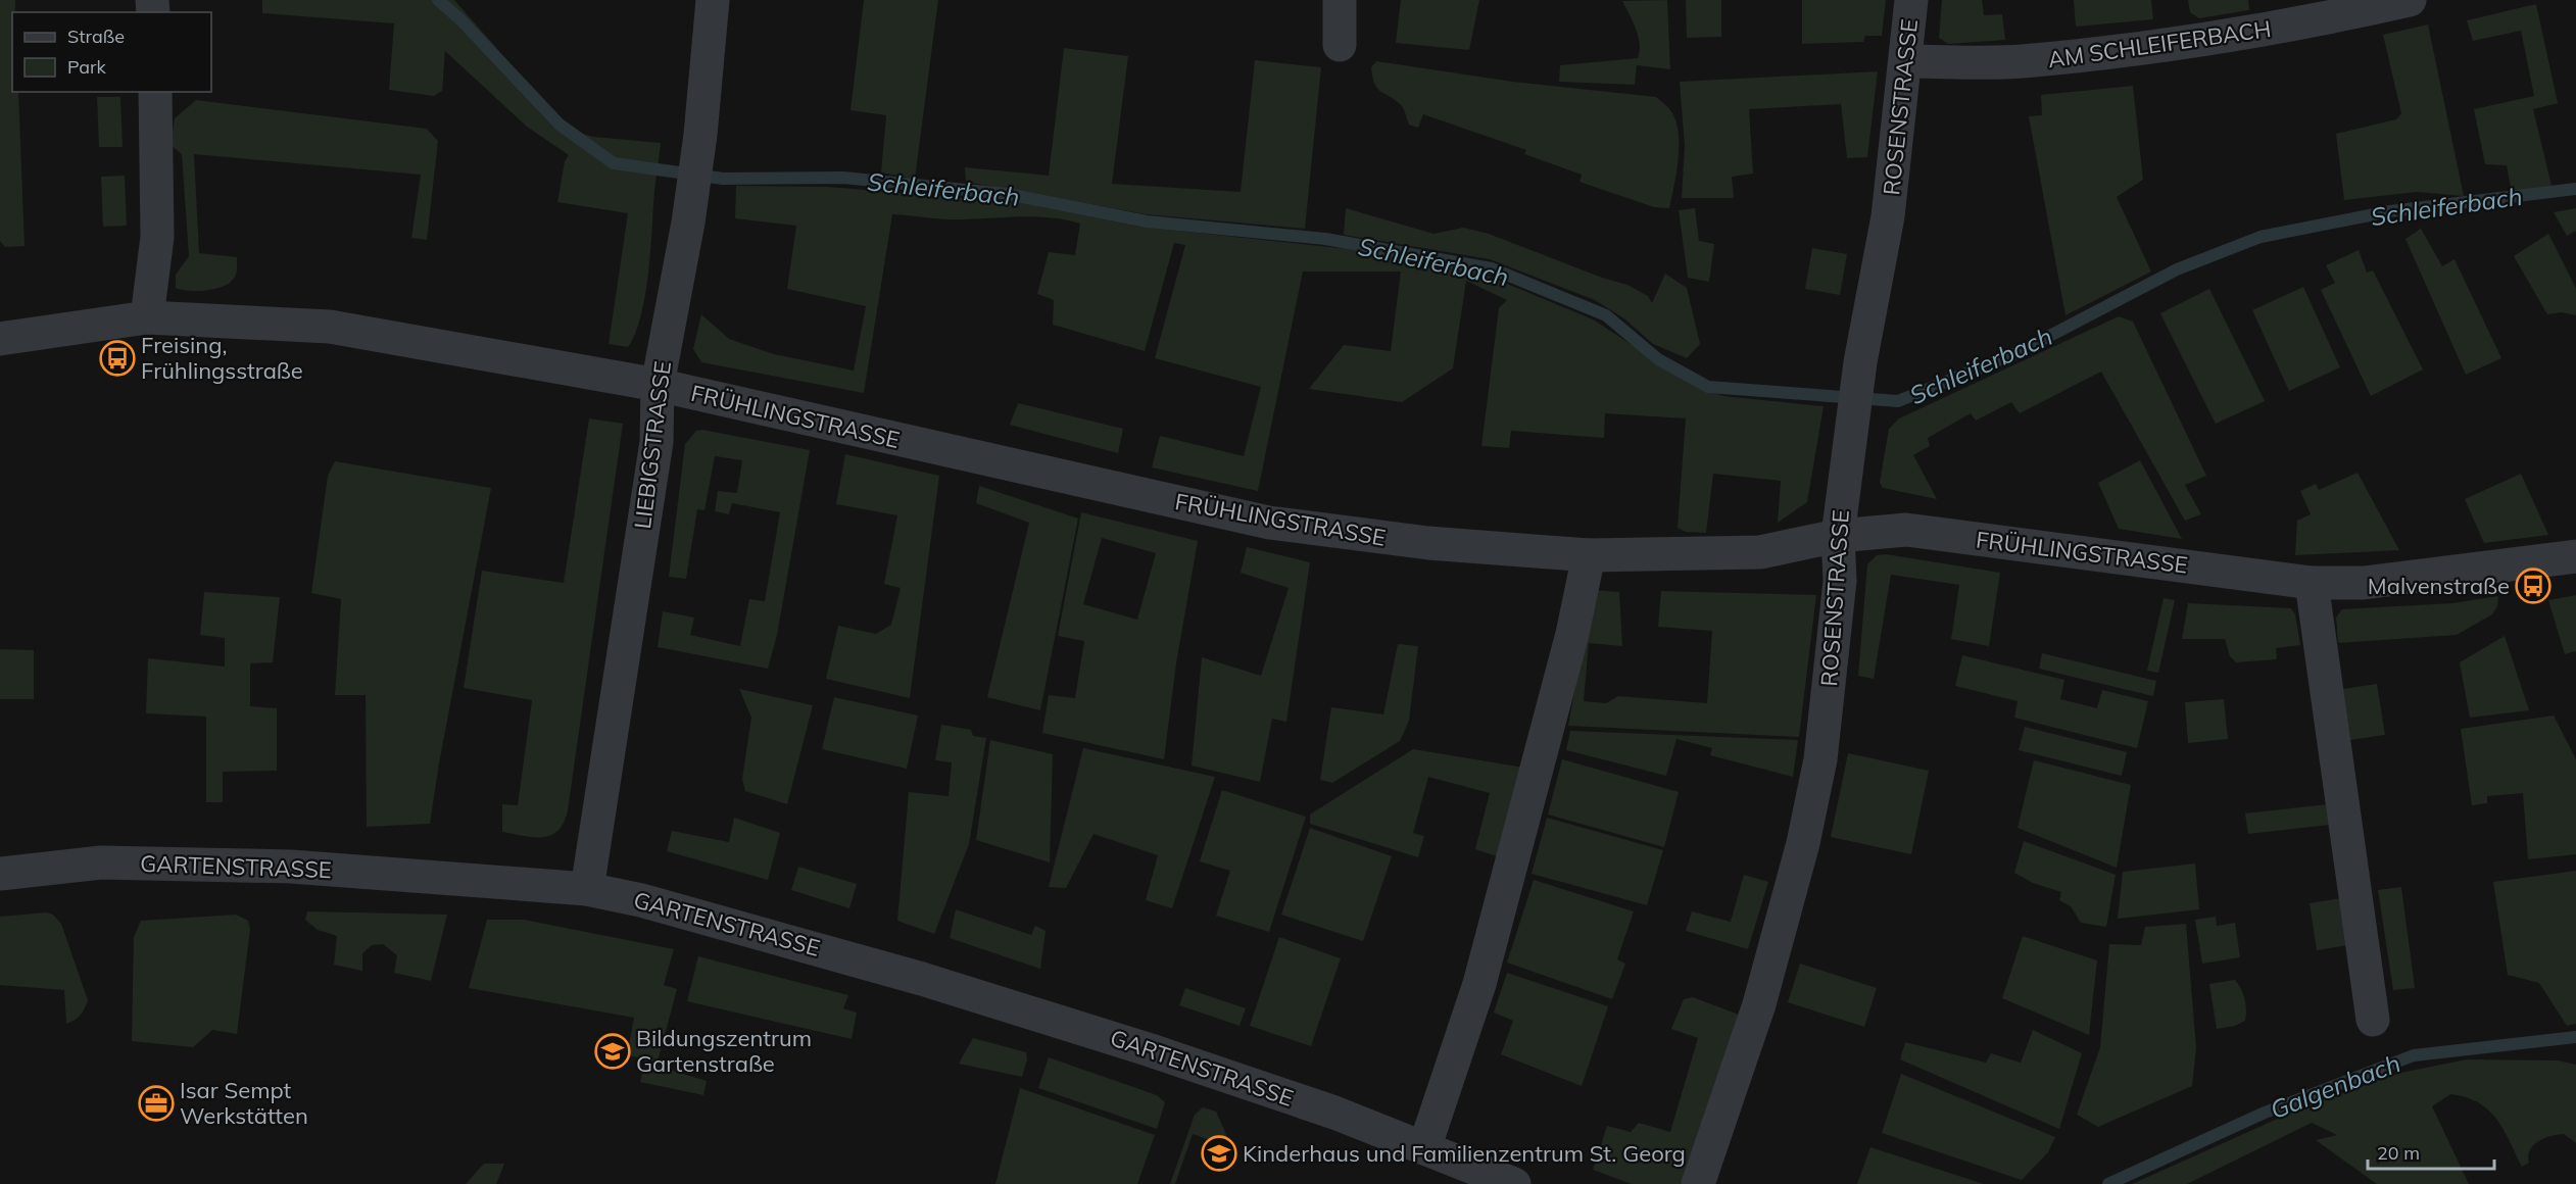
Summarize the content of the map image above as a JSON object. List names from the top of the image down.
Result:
{
  "streets": {
    "street": [
      "AM SCHLEIFERBACH",
      "ROSENSTRASSE",
      "FRÜHLINGSTRASSE",
      "LIEBIGSTRASSE",
      "GARTENSTRASSE"
    ]
  },
  "crossings": [
    ["AM SCHLEIFERBACH", "ROSENSTRASSE"],
    ["ROSENSTRASSE", "FRÜHLINGSTRASSE"],
    ["FRÜHLINGSTRASSE", "LIEBIGSTRASSE"],
    ["LIEBIGSTRASSE", "GARTENSTRASSE"]
  ],
  "water": ["Schleiferbach", "Galgenbach"],
  "places": {
    "bus stop": ["Freising, Frühlingsstraße", "Malvenstraße"],
    "school or university": ["Bildungszentrum Gartenstraße", "Kinderhaus und Familienzentrum St. Georg"],
    "office": ["Isar Sempt Werkstätten"]
  },
  "legend": ["Straße", "Park"],
  "scale_bar": "20 m"
}
